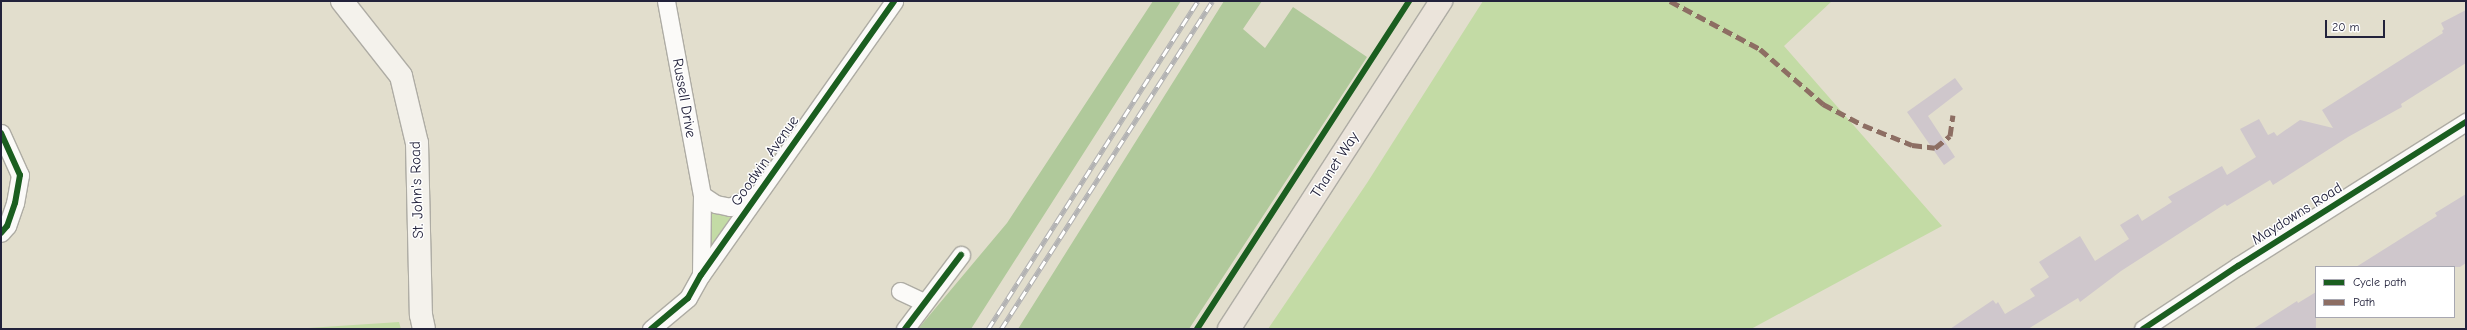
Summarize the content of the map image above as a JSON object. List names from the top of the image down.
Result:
{
  "streets": {
    "main road": ["Thanet Way", "St. John's Road"],
    "street": ["Russell Drive", "Goodwin Avenue", "Maydowns Road"]
  },
  "crossings": [
    ["Russell Drive", "Goodwin Avenue"]
  ],
  "legend": ["Cycle path", "Path"],
  "scale_bar": "20 m"
}
